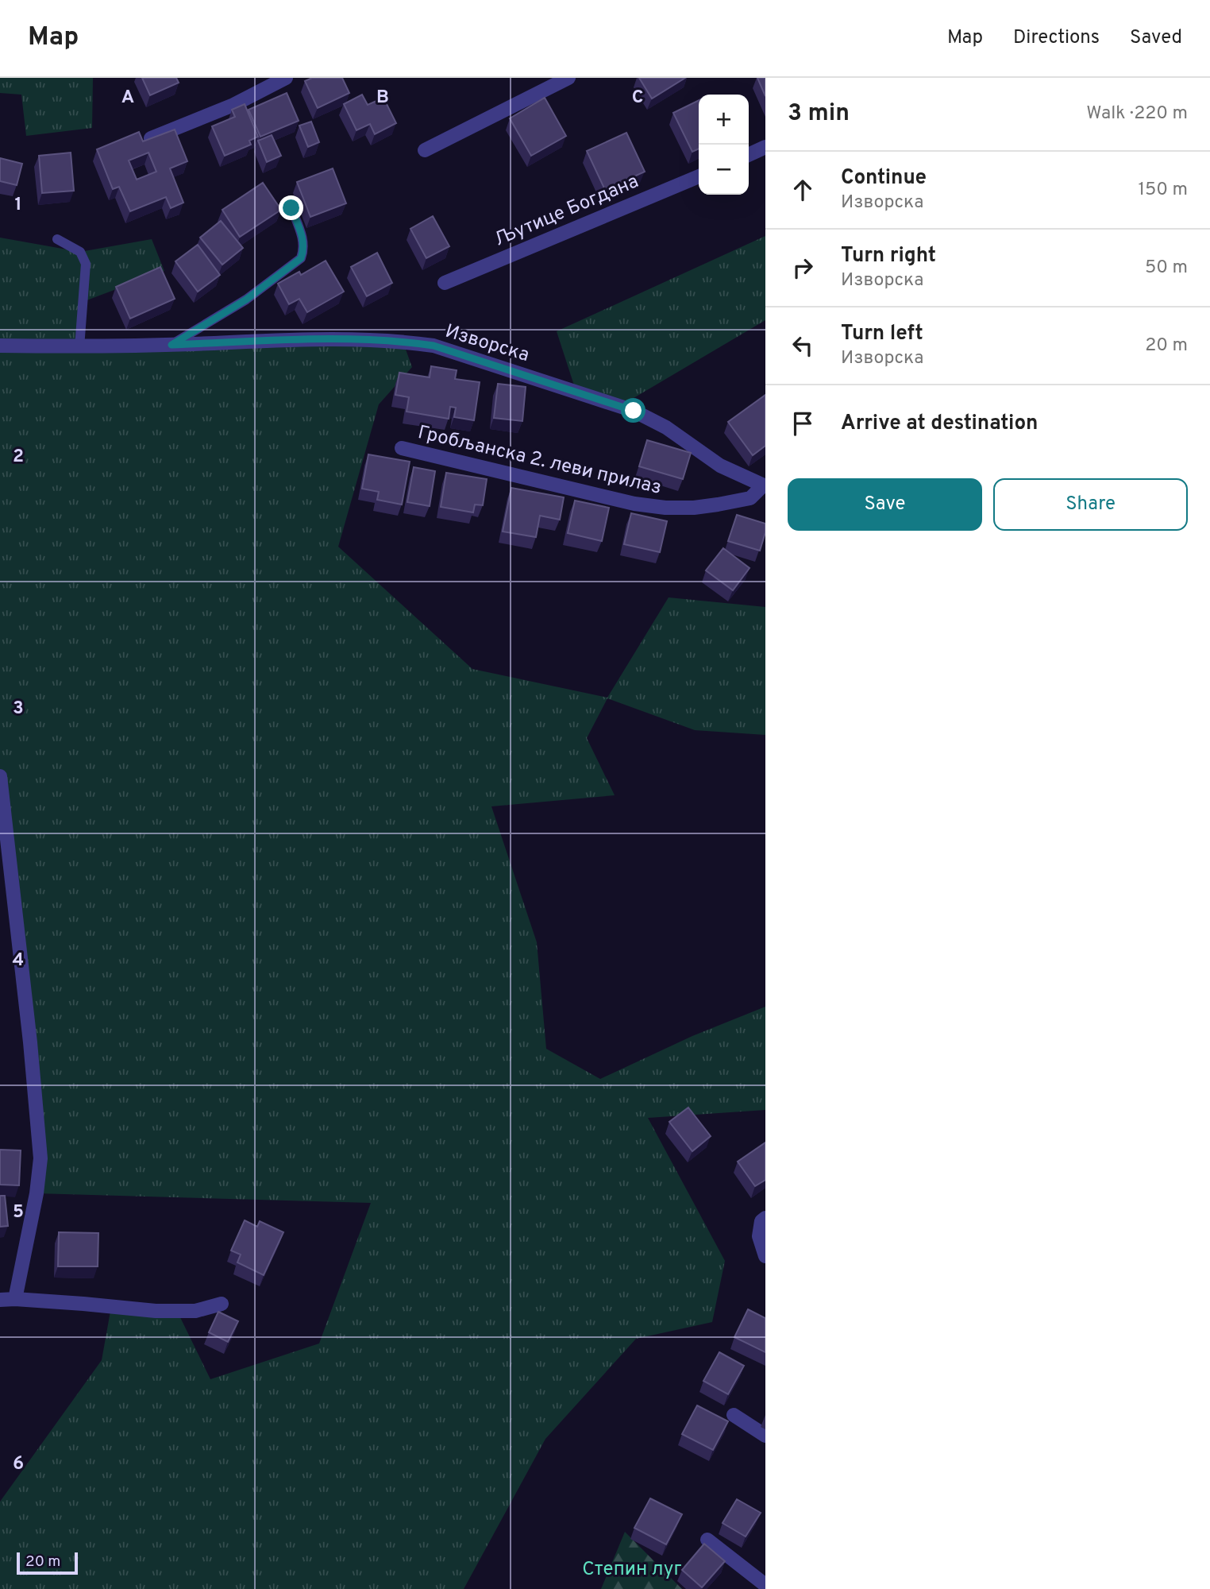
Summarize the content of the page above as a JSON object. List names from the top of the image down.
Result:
{
  "streets": {
    "street": ["Љутице Богдана", "Изворска", "Гробљанска 2. леви прилаз"]
  },
  "crossings": [
    ["Изворска", "Гробљанска 2. леви прилаз"]
  ],
  "parks": ["Степин луг"],
  "scale_bar": "20 m",
  "page": {
    "header": "Map",
    "nav": ["Map", "Directions", "Saved"],
    "heading": ["3 min", "Walk · 220 m"],
    "map_buttons": ["+", "−"],
    "list": [
      ["Continue", "Изворска", "150 m"],
      ["Turn right", "Изворска", "50 m"],
      ["Turn left", "Изворска", "20 m"],
      "Arrive at destination"
    ],
    "buttons": ["Save", "Share"],
    "scale": "20 m"
  },
  "grid": {
    "columns": ["A", "B", "C"],
    "rows": [
      "1",
      "2",
      "3",
      "4",
      "5",
      "6"
    ]
  }
}
